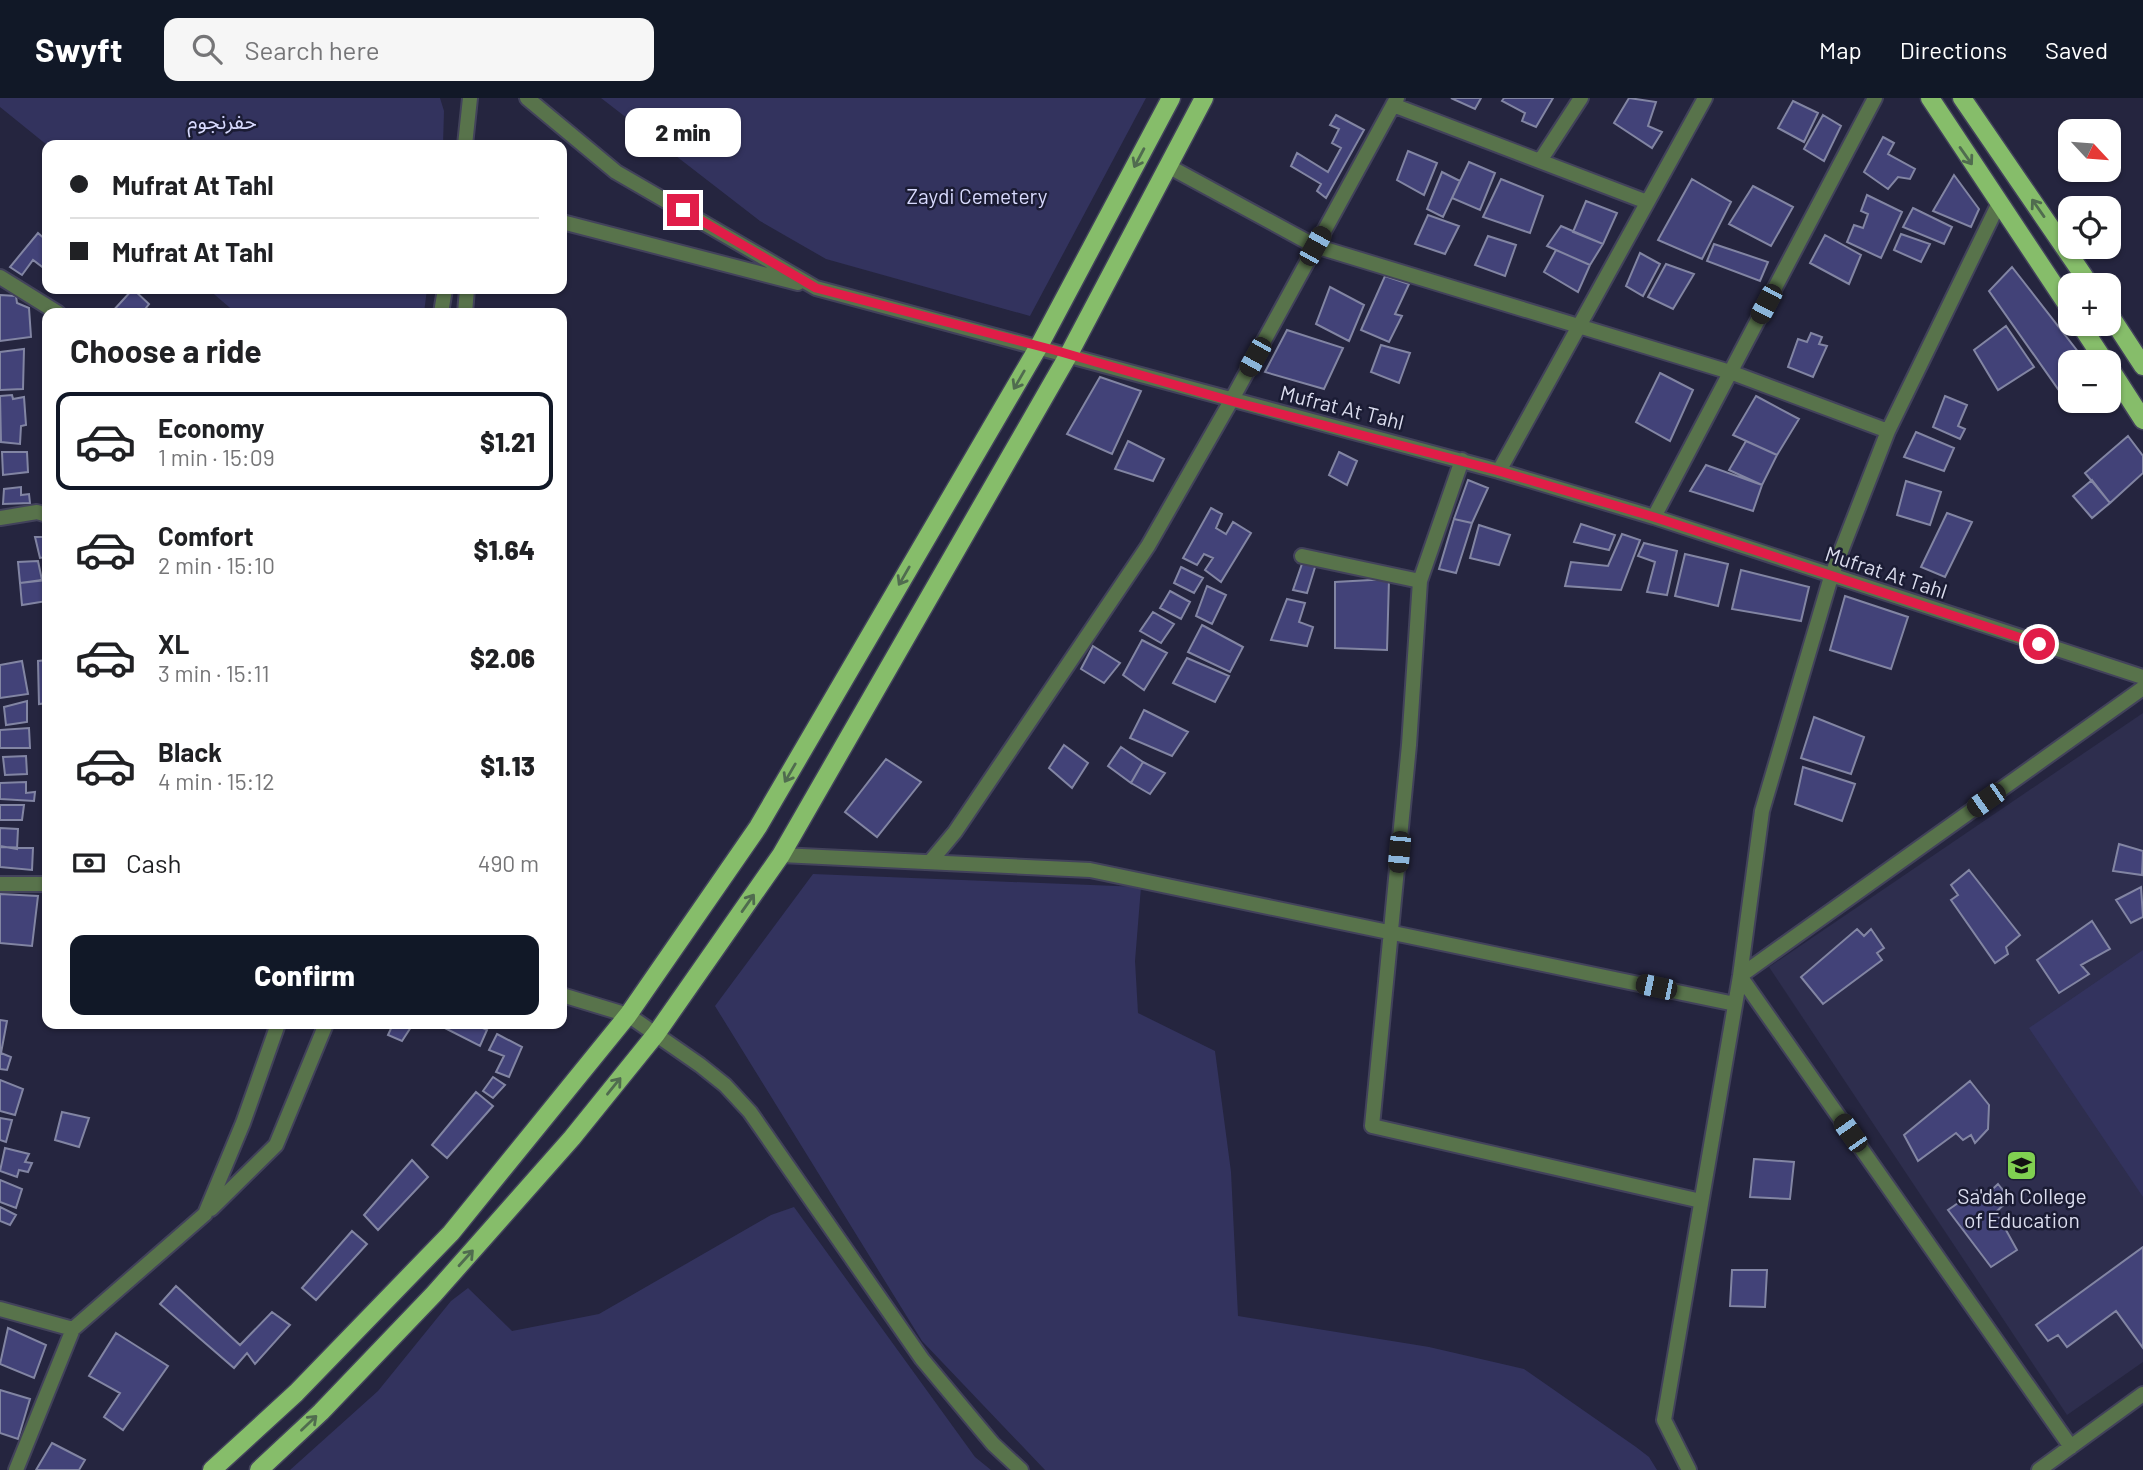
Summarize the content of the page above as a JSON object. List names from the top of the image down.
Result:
{
  "streets": {
    "street": ["Mufrat At Tahl"]
  },
  "parks": ["حفرنجوم", "Zaydi Cemetery"],
  "places": {
    "school or university": ["Sa'dah College of Education"]
  },
  "north": "bottom right",
  "page": {
    "header": "Swyft",
    "search": "Search here",
    "nav": ["Map", "Directions", "Saved"],
    "bubble": "2 min",
    "map_buttons": ["+", "−"],
    "banner": ["Mufrat At Tahl", "Mufrat At Tahl"],
    "heading": "Choose a ride",
    "list": [
      {
        "name": "Economy",
        "note": "1 min · 15:09",
        "value": "$1.21"
      },
      {
        "name": "Comfort",
        "note": "2 min · 15:10",
        "value": "$1.64"
      },
      {
        "name": "XL",
        "note": "3 min · 15:11",
        "value": "$2.06"
      },
      {
        "name": "Black",
        "note": "4 min · 15:12",
        "value": "$1.13"
      }
    ],
    "pay": ["Cash", "490 m"],
    "buttons": "Confirm"
  }
}
